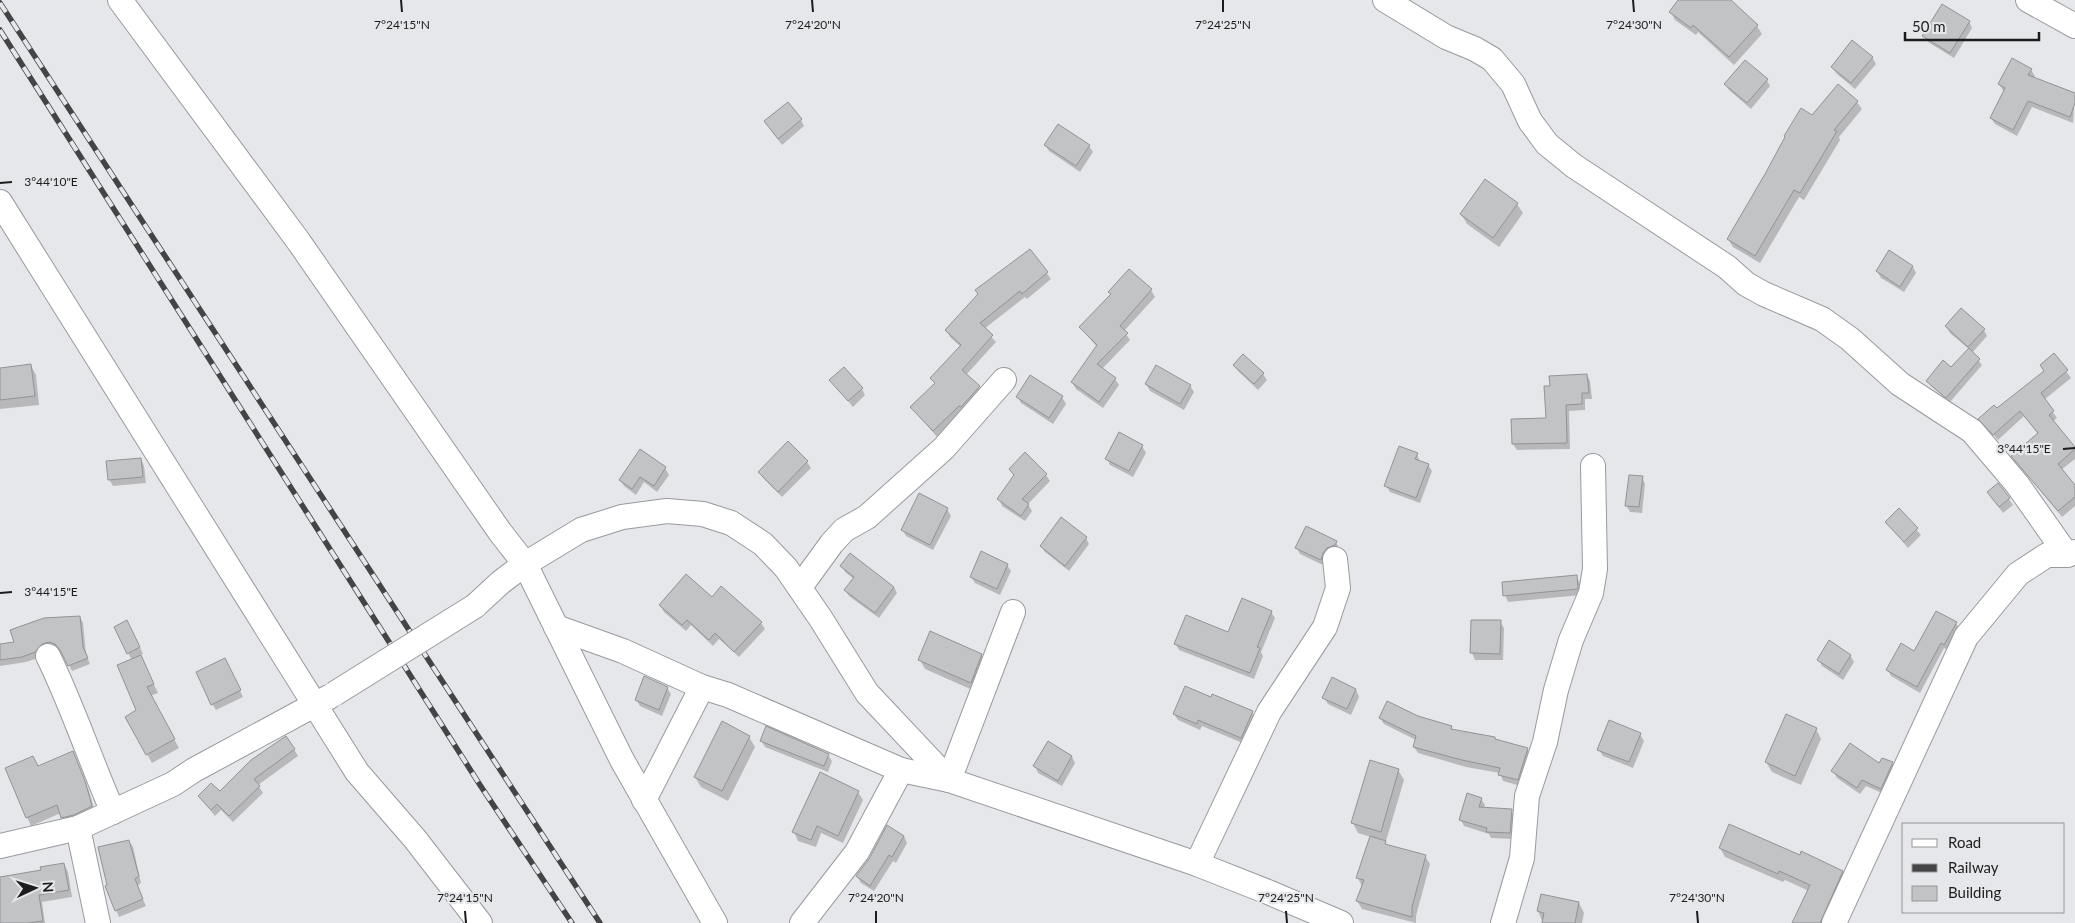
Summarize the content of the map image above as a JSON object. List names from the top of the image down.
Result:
{
  "legend": ["Road", "Railway", "Building"],
  "scale_bar": "50 m",
  "north": "right",
  "coordinates": [
    "7°24'15\"N",
    "7°24'20\"N",
    "7°24'25\"N",
    "7°24'30\"N",
    "3°44'10\"E",
    "3°44'15\"E"
  ]
}
